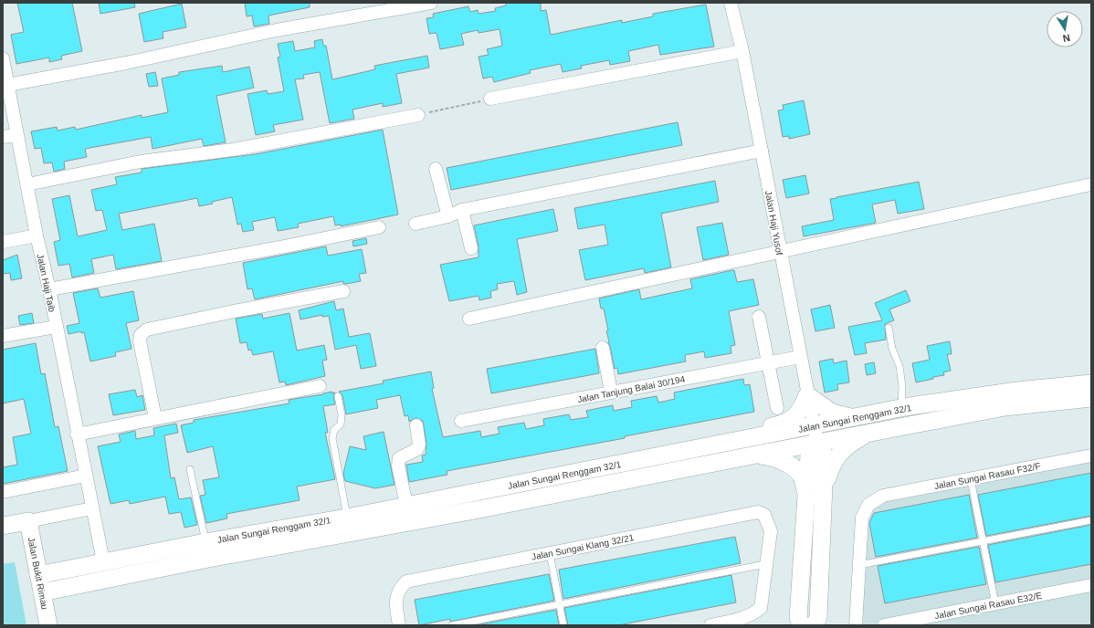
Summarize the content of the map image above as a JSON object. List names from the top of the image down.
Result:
{
  "streets": {
    "main road": ["Jalan Sungai Renggam 32/1", "Jalan Bukit Rimau"],
    "street": [
      "Jalan Haji Yusof",
      "Jalan Haji Taib",
      "Jalan Tanjung Balai 30/194",
      "Jalan Sungai Rasau F32/F",
      "Jalan Sungai Klang 32/21",
      "Jalan Sungai Rasau E32/E"
    ]
  },
  "crossings": [
    ["Jalan Haji Yusof", "Jalan Tanjung Balai 30/194"],
    ["Jalan Haji Yusof", "Jalan Sungai Renggam 32/1"],
    ["Jalan Haji Taib", "Jalan Sungai Renggam 32/1"],
    ["Jalan Sungai Renggam 32/1", "Jalan Bukit Rimau"]
  ],
  "north": "bottom"
}
